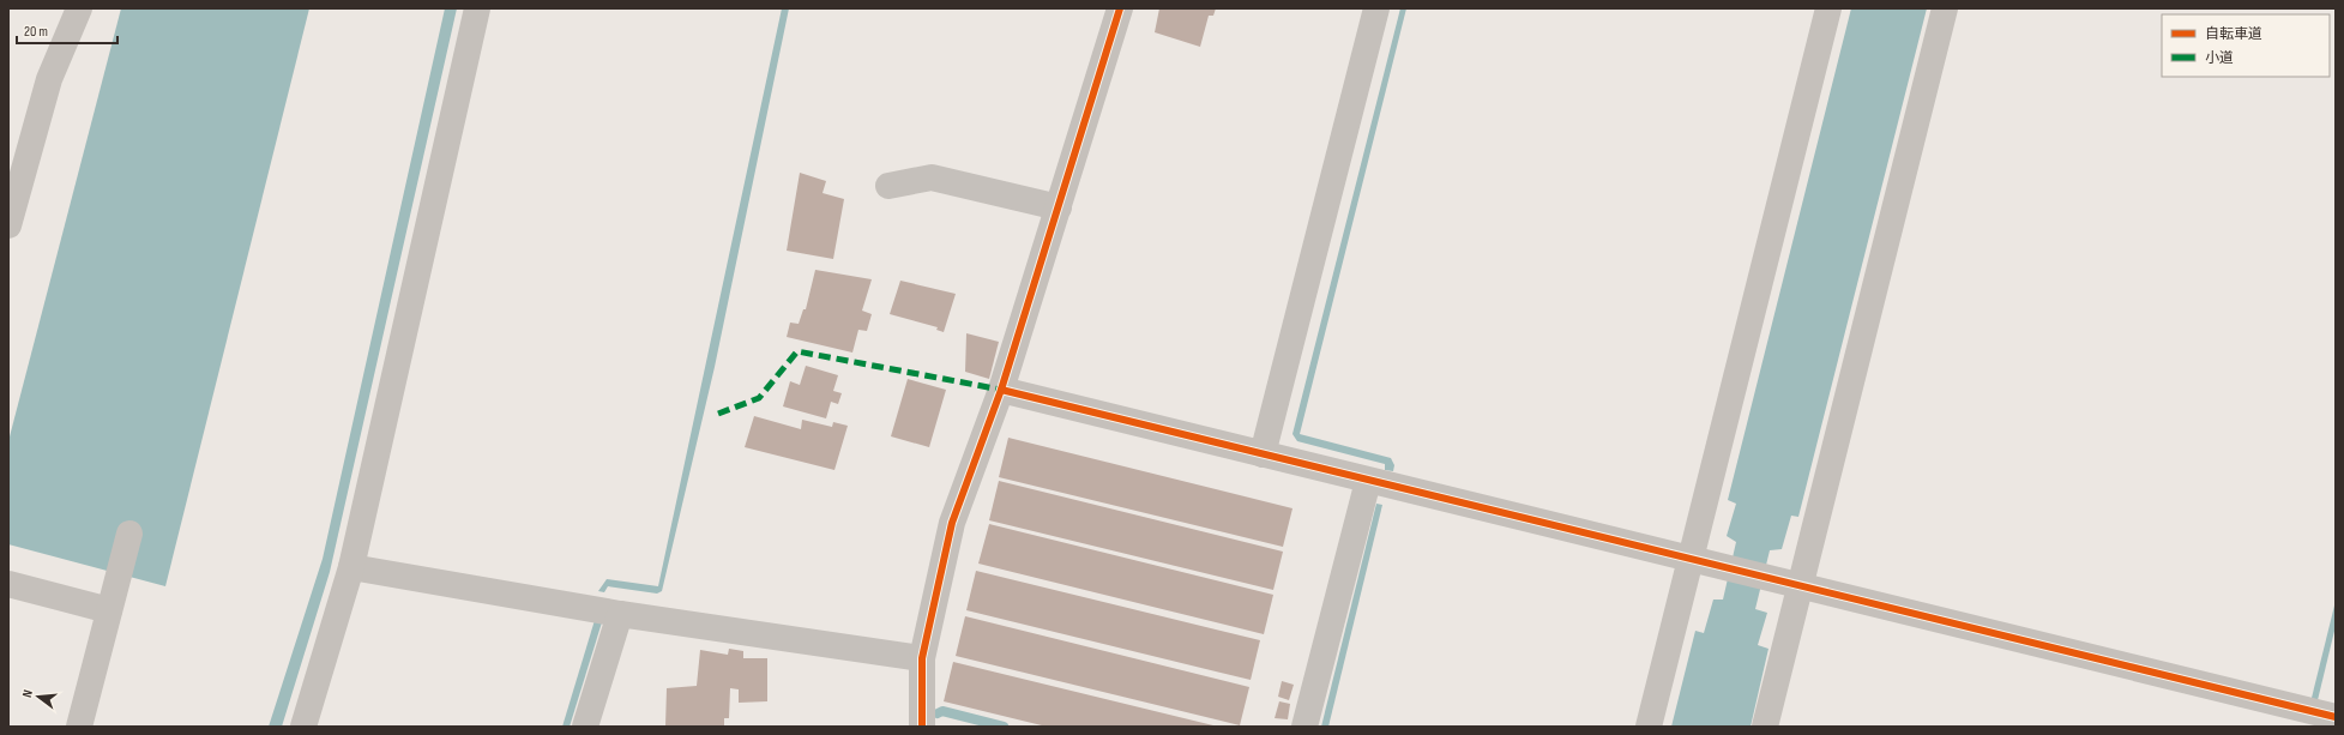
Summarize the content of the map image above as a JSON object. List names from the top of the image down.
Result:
{
  "legend": ["自転車道", "小道"],
  "scale_bar": "20 m",
  "north": "left"
}
